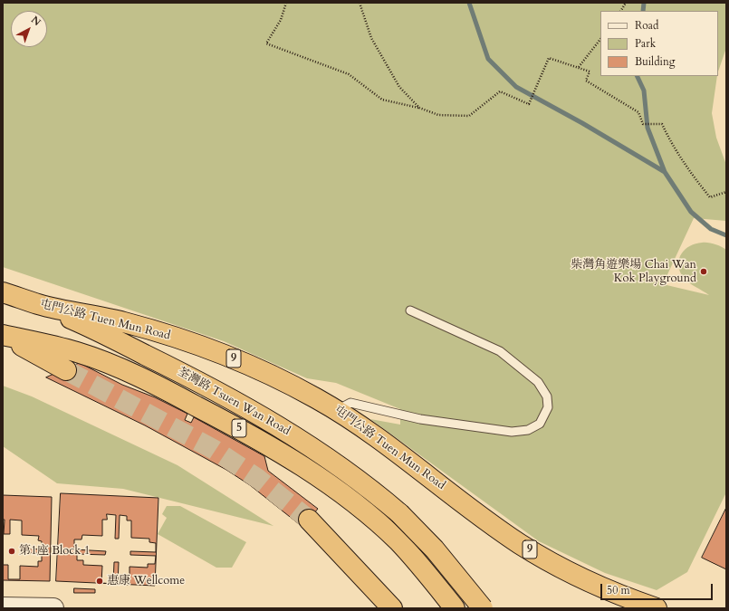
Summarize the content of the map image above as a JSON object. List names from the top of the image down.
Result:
{
  "streets": {
    "highway": [
      "屯門公路 Tuen Mun Road",
      "9",
      "荃灣路 Tsuen Wan Road",
      "5"
    ]
  },
  "crossings": [
    ["屯門公路 Tuen Mun Road", "荃灣路 Tsuen Wan Road"]
  ],
  "places": ["柴灣角遊樂場 Chai Wan Kok Playground", "第1座 Block 1", "惠康 Wellcome"],
  "legend": ["Road", "Park", "Building"],
  "scale_bar": "50 m",
  "north": "top right"
}
